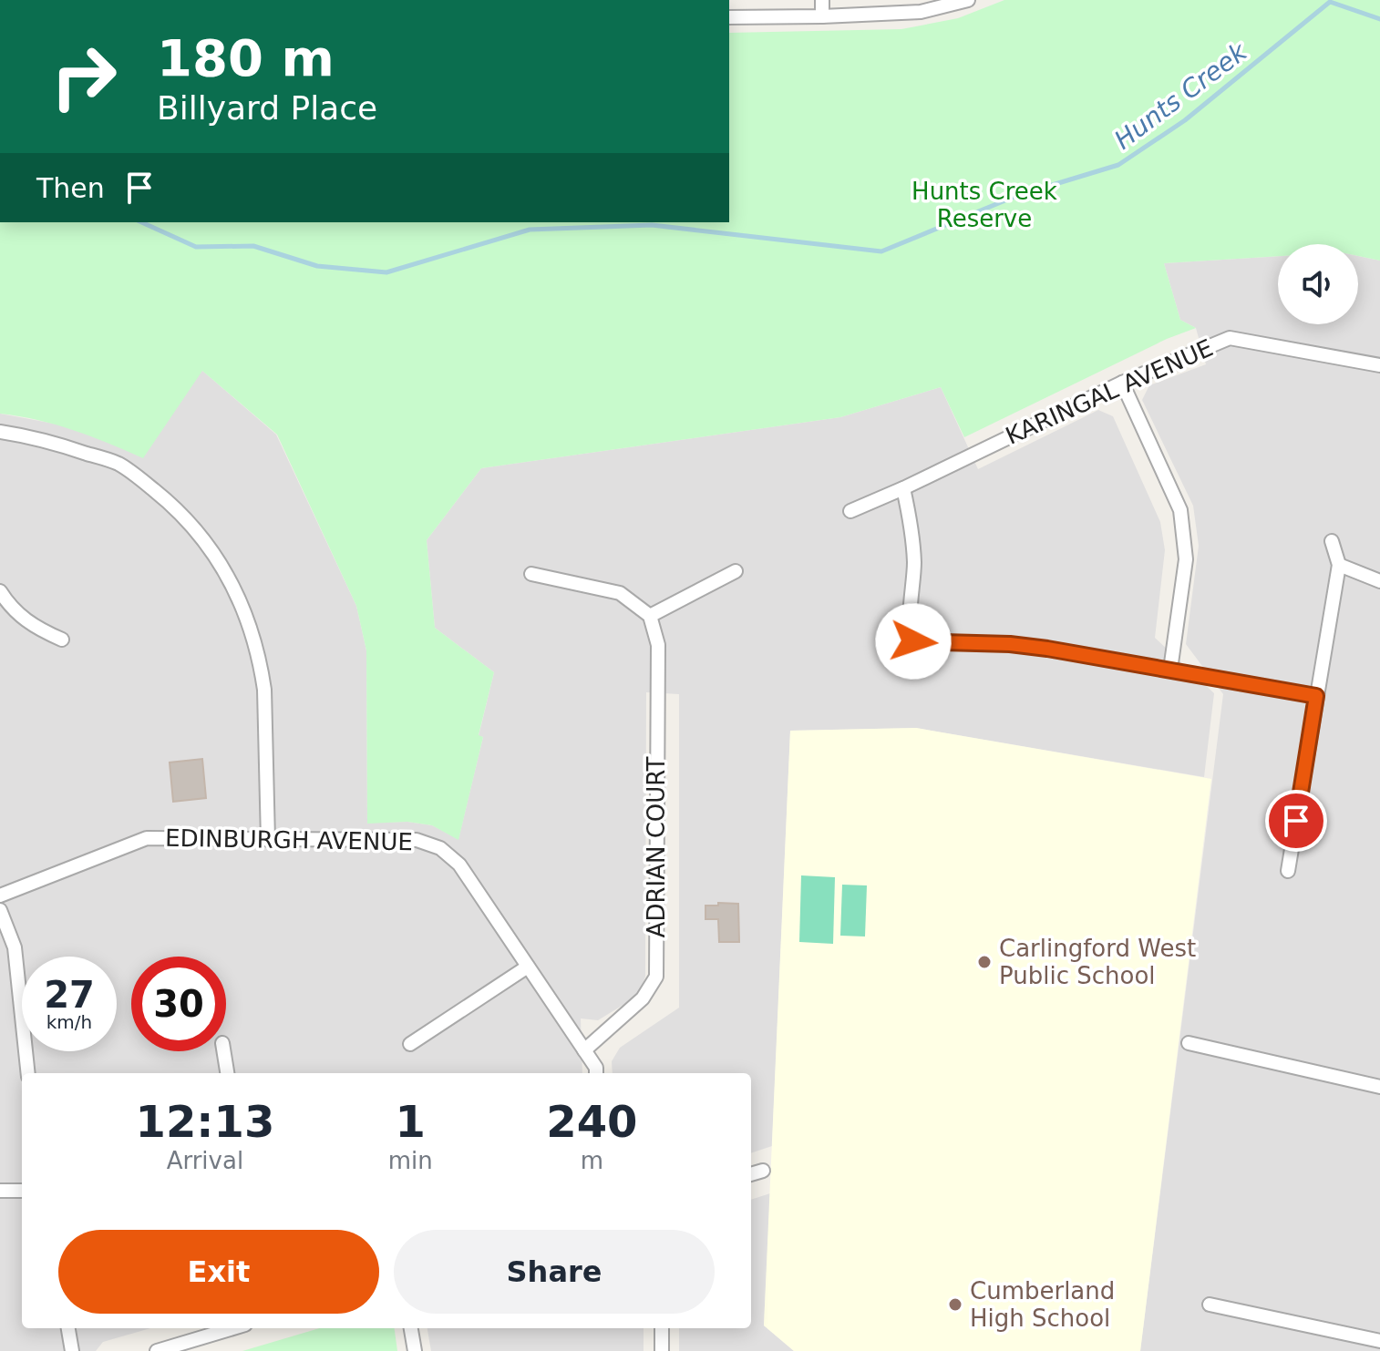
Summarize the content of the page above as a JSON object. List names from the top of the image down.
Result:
{
  "streets": {
    "street": ["KARINGAL AVENUE", "EDINBURGH AVENUE", "ADRIAN COURT"]
  },
  "crossings": [
    ["EDINBURGH AVENUE", "ADRIAN COURT"]
  ],
  "water": ["Hunts Creek"],
  "parks": ["Hunts Creek Reserve"],
  "places": ["Carlingford West Public School", "Cumberland High School"],
  "page": {
    "turn": ["180 m", "Billyard Place"],
    "then": "Then",
    "speed": "27 km/h",
    "limit": "30",
    "eta": [
      "12:13",
      "Arrival",
      "1",
      "min",
      "240",
      "m"
    ],
    "buttons": ["Exit", "Share"]
  }
}
